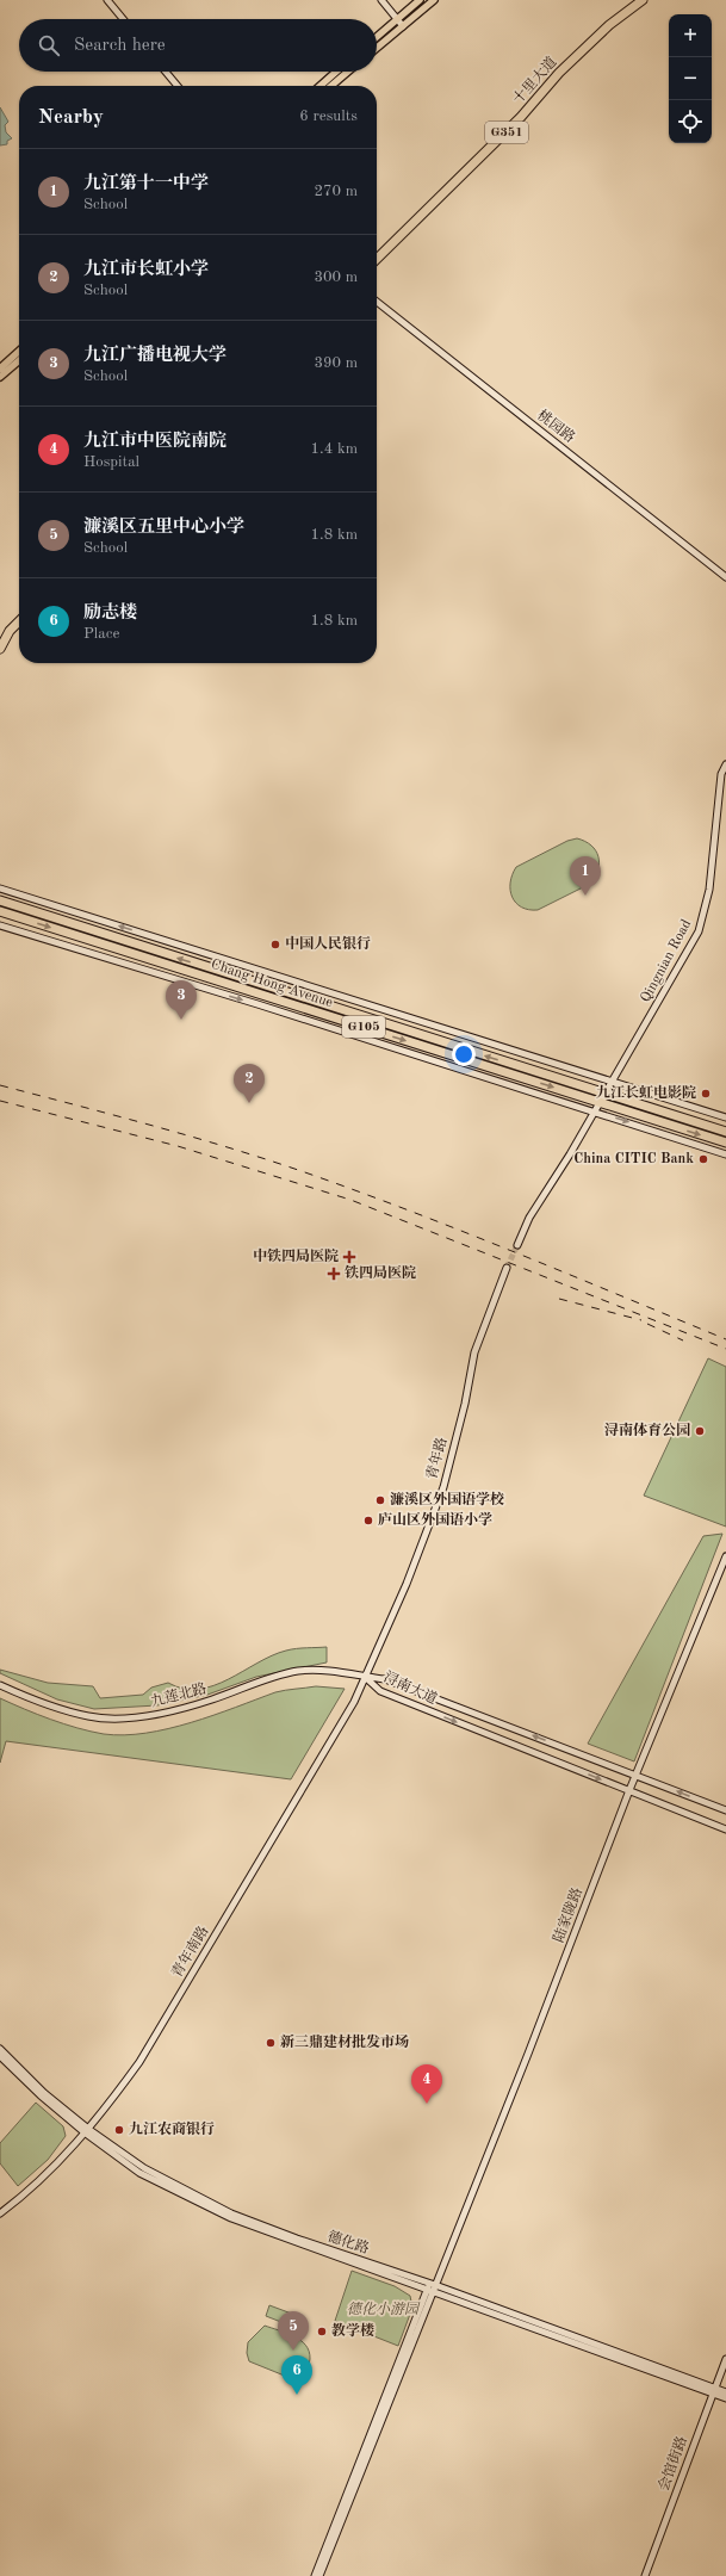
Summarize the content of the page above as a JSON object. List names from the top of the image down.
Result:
{
  "streets": {
    "highway": [
      "十里大道",
      "G351",
      "Chang Hong Avenue",
      "G105"
    ],
    "main road": [
      "桃园路",
      "Qingnian Road",
      "青年路",
      "浔南大道",
      "九莲北路",
      "陆家陇路",
      "青年南路",
      "德化路",
      "会馆街路"
    ]
  },
  "crossings": [
    ["Qingnian Road", "Chang Hong Avenue"],
    ["青年路", "浔南大道"],
    ["青年路", "九莲北路"],
    ["青年路", "青年南路"],
    ["浔南大道", "九莲北路"],
    ["浔南大道", "陆家陇路"],
    ["浔南大道", "青年南路"],
    ["九莲北路", "青年南路"],
    ["陆家陇路", "德化路"],
    ["青年南路", "德化路"],
    ["德化路", "会馆街路"]
  ],
  "parks": ["德化小游园"],
  "places": {
    "other": [
      "中国人民银行",
      "九江长虹电影院",
      "China CITIC Bank",
      "浔南体育公园",
      "濂溪区外国语学校",
      "庐山区外国语小学",
      "新三鼎建材批发市场",
      "九江农商银行",
      "教学楼"
    ],
    "health": ["中铁四局医院", "铁四局医院"]
  },
  "page": {
    "map_buttons": ["+", "−"],
    "search": "Search here",
    "heading": ["Nearby", "6 results"],
    "list": [
      {
        "mark": "1",
        "name": "九江第十一中学",
        "note": "School",
        "value": "270 m"
      },
      {
        "mark": "2",
        "name": "九江市长虹小学",
        "note": "School",
        "value": "300 m"
      },
      {
        "mark": "3",
        "name": "九江广播电视大学",
        "note": "School",
        "value": "390 m"
      },
      {
        "mark": "4",
        "name": "九江市中医院南院",
        "note": "Hospital",
        "value": "1.4 km"
      },
      {
        "mark": "5",
        "name": "濂溪区五里中心小学",
        "note": "School",
        "value": "1.8 km"
      },
      {
        "mark": "6",
        "name": "励志楼",
        "note": "Place",
        "value": "1.8 km"
      }
    ],
    "pins": [
      "1",
      "3",
      "2",
      "4",
      "5",
      "6"
    ]
  }
}
